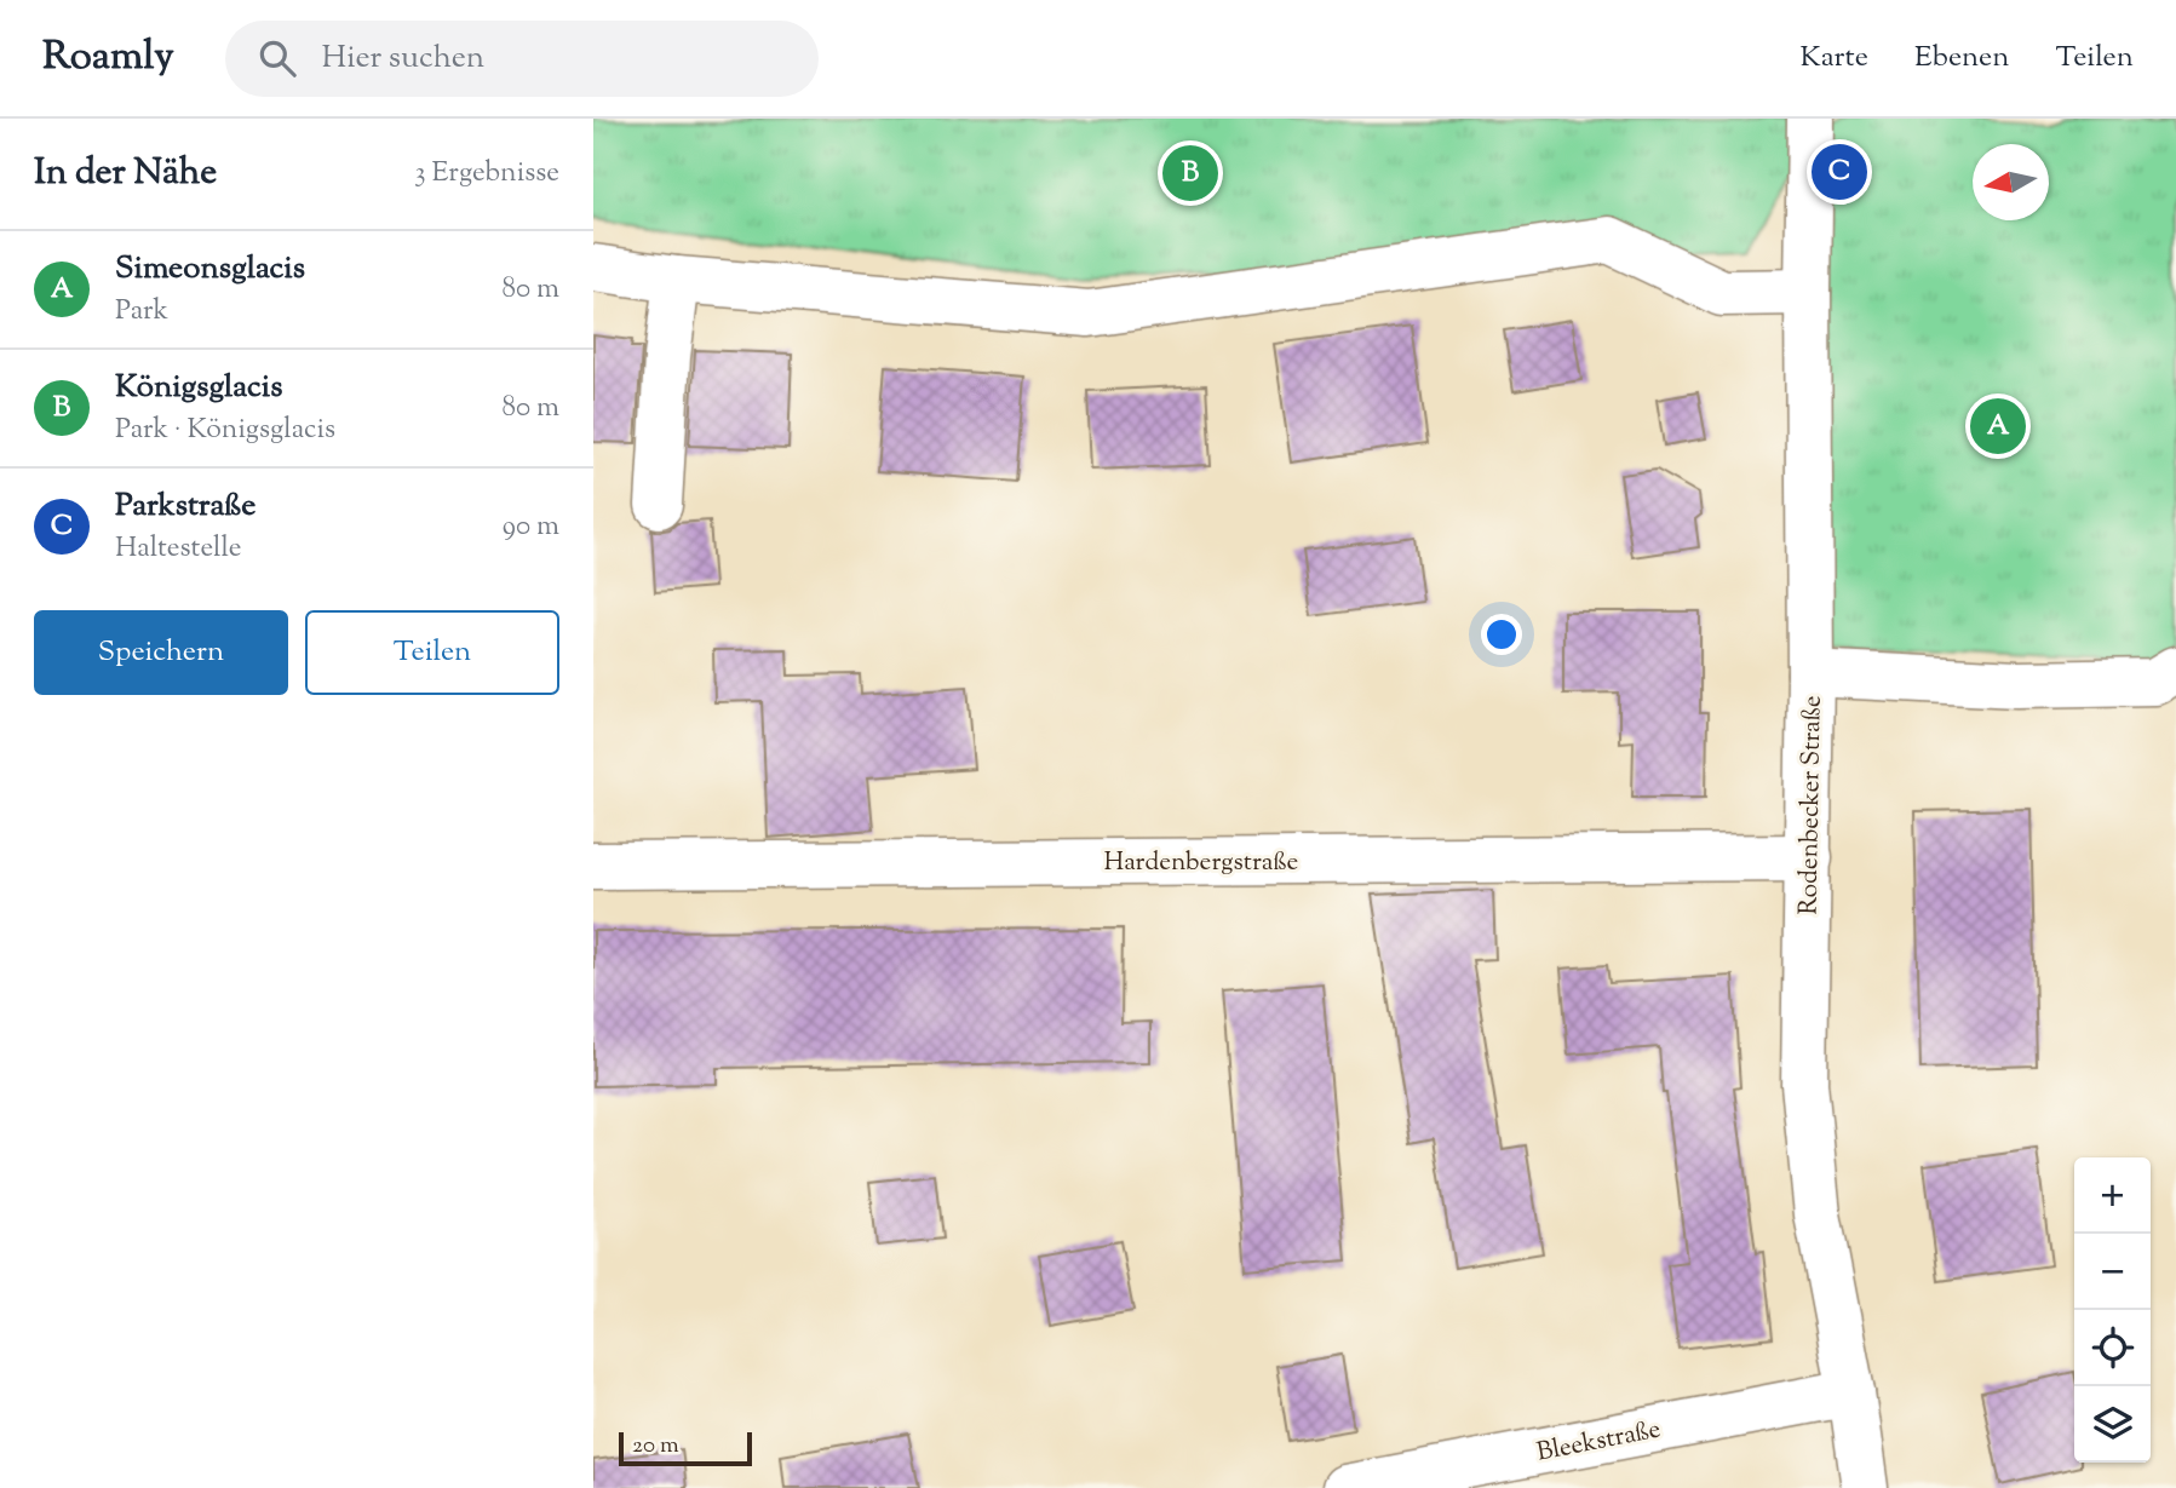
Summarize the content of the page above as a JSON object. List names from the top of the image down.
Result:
{
  "streets": {
    "street": ["Rodenbecker Straße", "Hardenbergstraße", "Bleekstraße"]
  },
  "crossings": [
    ["Rodenbecker Straße", "Hardenbergstraße"],
    ["Rodenbecker Straße", "Bleekstraße"]
  ],
  "scale_bar": "20 m",
  "north": "left",
  "page": {
    "header": "Roamly",
    "search": "Hier suchen",
    "nav": ["Karte", "Ebenen", "Teilen"],
    "heading": ["In der Nähe", "3 Ergebnisse"],
    "pins": ["C", "B", "A"],
    "list": [
      {
        "mark": "A",
        "name": "Simeonsglacis",
        "note": "Park",
        "value": "80 m"
      },
      {
        "mark": "B",
        "name": "Königsglacis",
        "note": "Park · Königsglacis",
        "value": "80 m"
      },
      {
        "mark": "C",
        "name": "Parkstraße",
        "note": "Haltestelle",
        "value": "90 m"
      }
    ],
    "buttons": ["Speichern", "Teilen"],
    "map_buttons": ["+", "−"],
    "scale": "20 m"
  }
}
